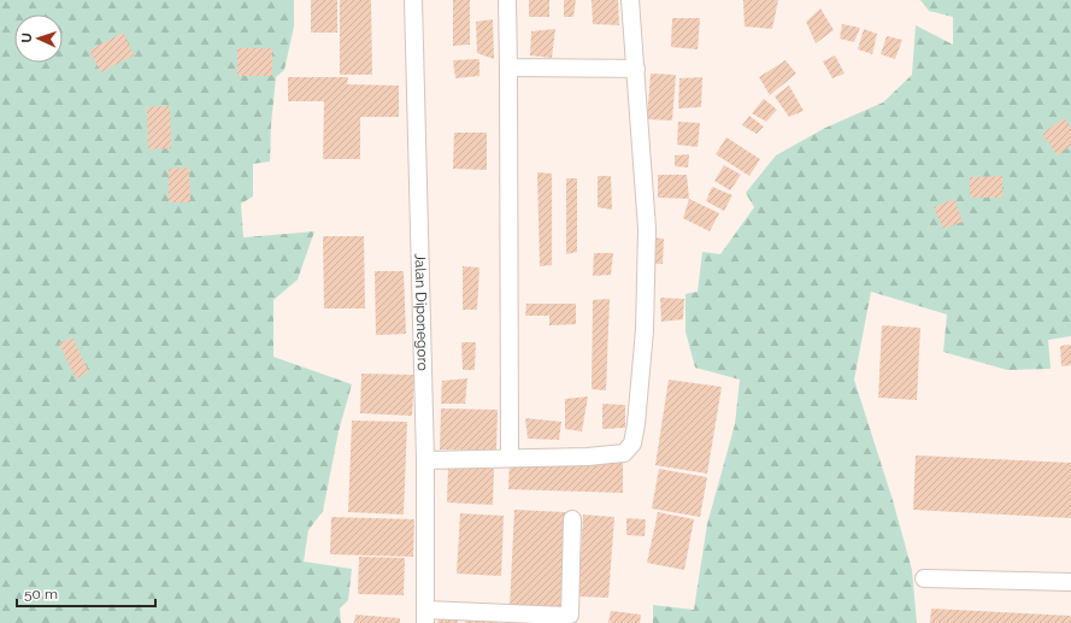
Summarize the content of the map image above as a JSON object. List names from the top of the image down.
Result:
{
  "streets": {
    "street": ["Jalan Diponegoro"]
  },
  "scale_bar": "50 m",
  "north": "left"
}
